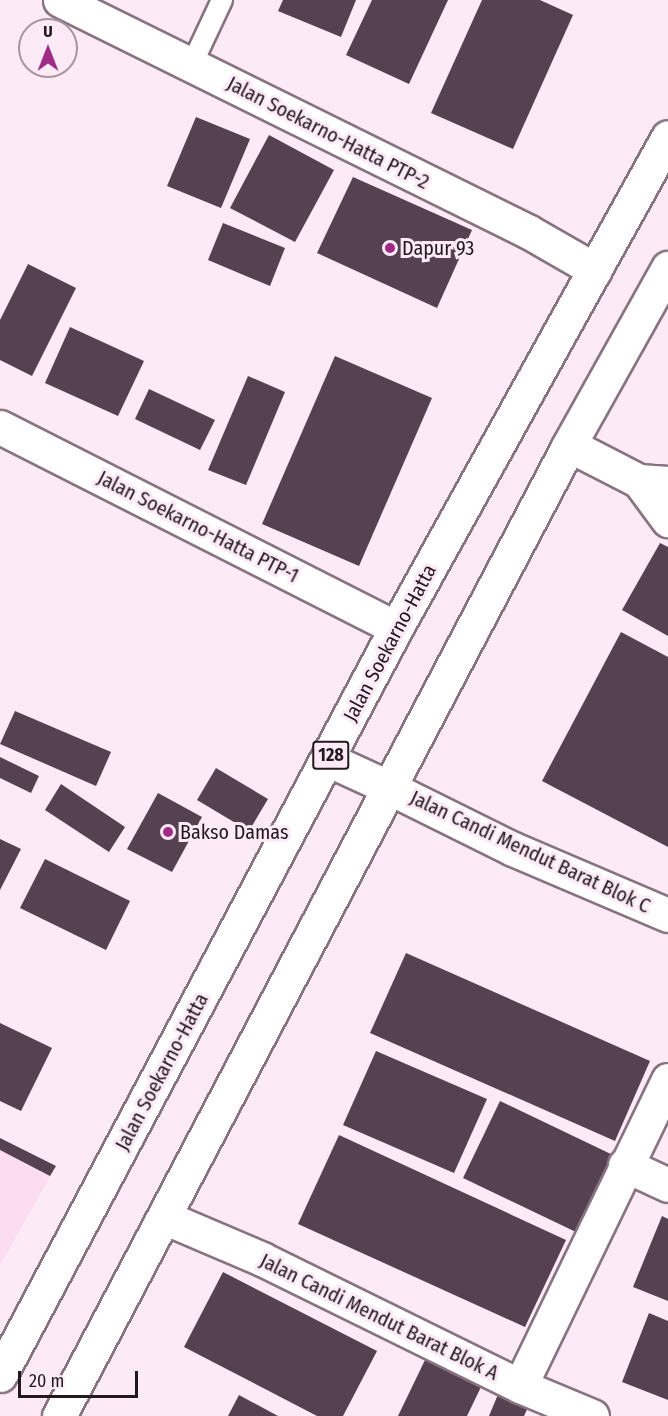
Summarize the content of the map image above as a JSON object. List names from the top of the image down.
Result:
{
  "streets": {
    "main road": [
      "Jalan Soekarno-Hatta PTP-2",
      "Jalan Soekarno-Hatta PTP-1",
      "Jalan Soekarno-Hatta",
      "128",
      "Jalan Candi Mendut Barat Blok C",
      "Jalan Candi Mendut Barat Blok A"
    ]
  },
  "crossings": [
    ["Jalan Soekarno-Hatta PTP-2", "Jalan Soekarno-Hatta"],
    ["Jalan Soekarno-Hatta PTP-1", "Jalan Soekarno-Hatta"],
    ["Jalan Soekarno-Hatta", "Jalan Candi Mendut Barat Blok C"]
  ],
  "places": ["Dapur 93", "Bakso Damas"],
  "scale_bar": "20 m",
  "north": "top"
}
